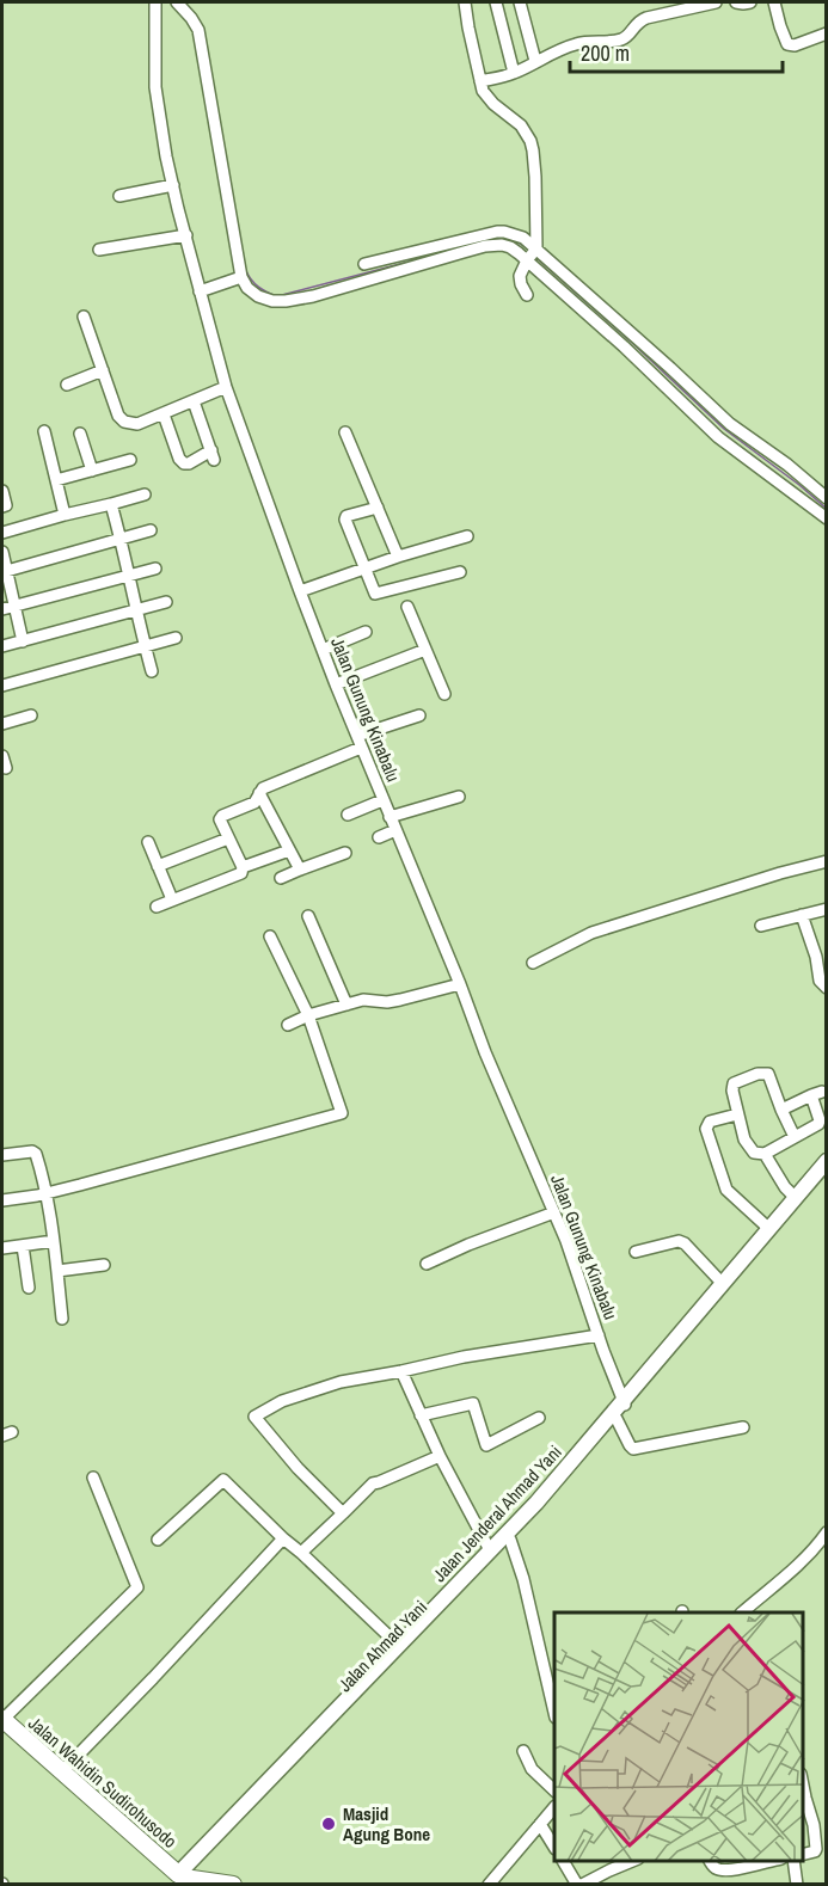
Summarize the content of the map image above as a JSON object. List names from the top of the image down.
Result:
{
  "streets": {
    "highway": ["Jalan Wahidin Sudirohusodo"],
    "main road": ["Jalan Jenderal Ahmad Yani", "Jalan Ahmad Yani"],
    "street": ["Jalan Gunung Kinabalu"]
  },
  "crossings": [
    ["Jalan Gunung Kinabalu", "Jalan Jenderal Ahmad Yani"],
    ["Jalan Gunung Kinabalu", "Jalan Ahmad Yani"],
    ["Jalan Jenderal Ahmad Yani", "Jalan Ahmad Yani"],
    ["Jalan Ahmad Yani", "Jalan Wahidin Sudirohusodo"]
  ],
  "places": ["Masjid Agung Bone"],
  "scale_bar": "200 m"
}
